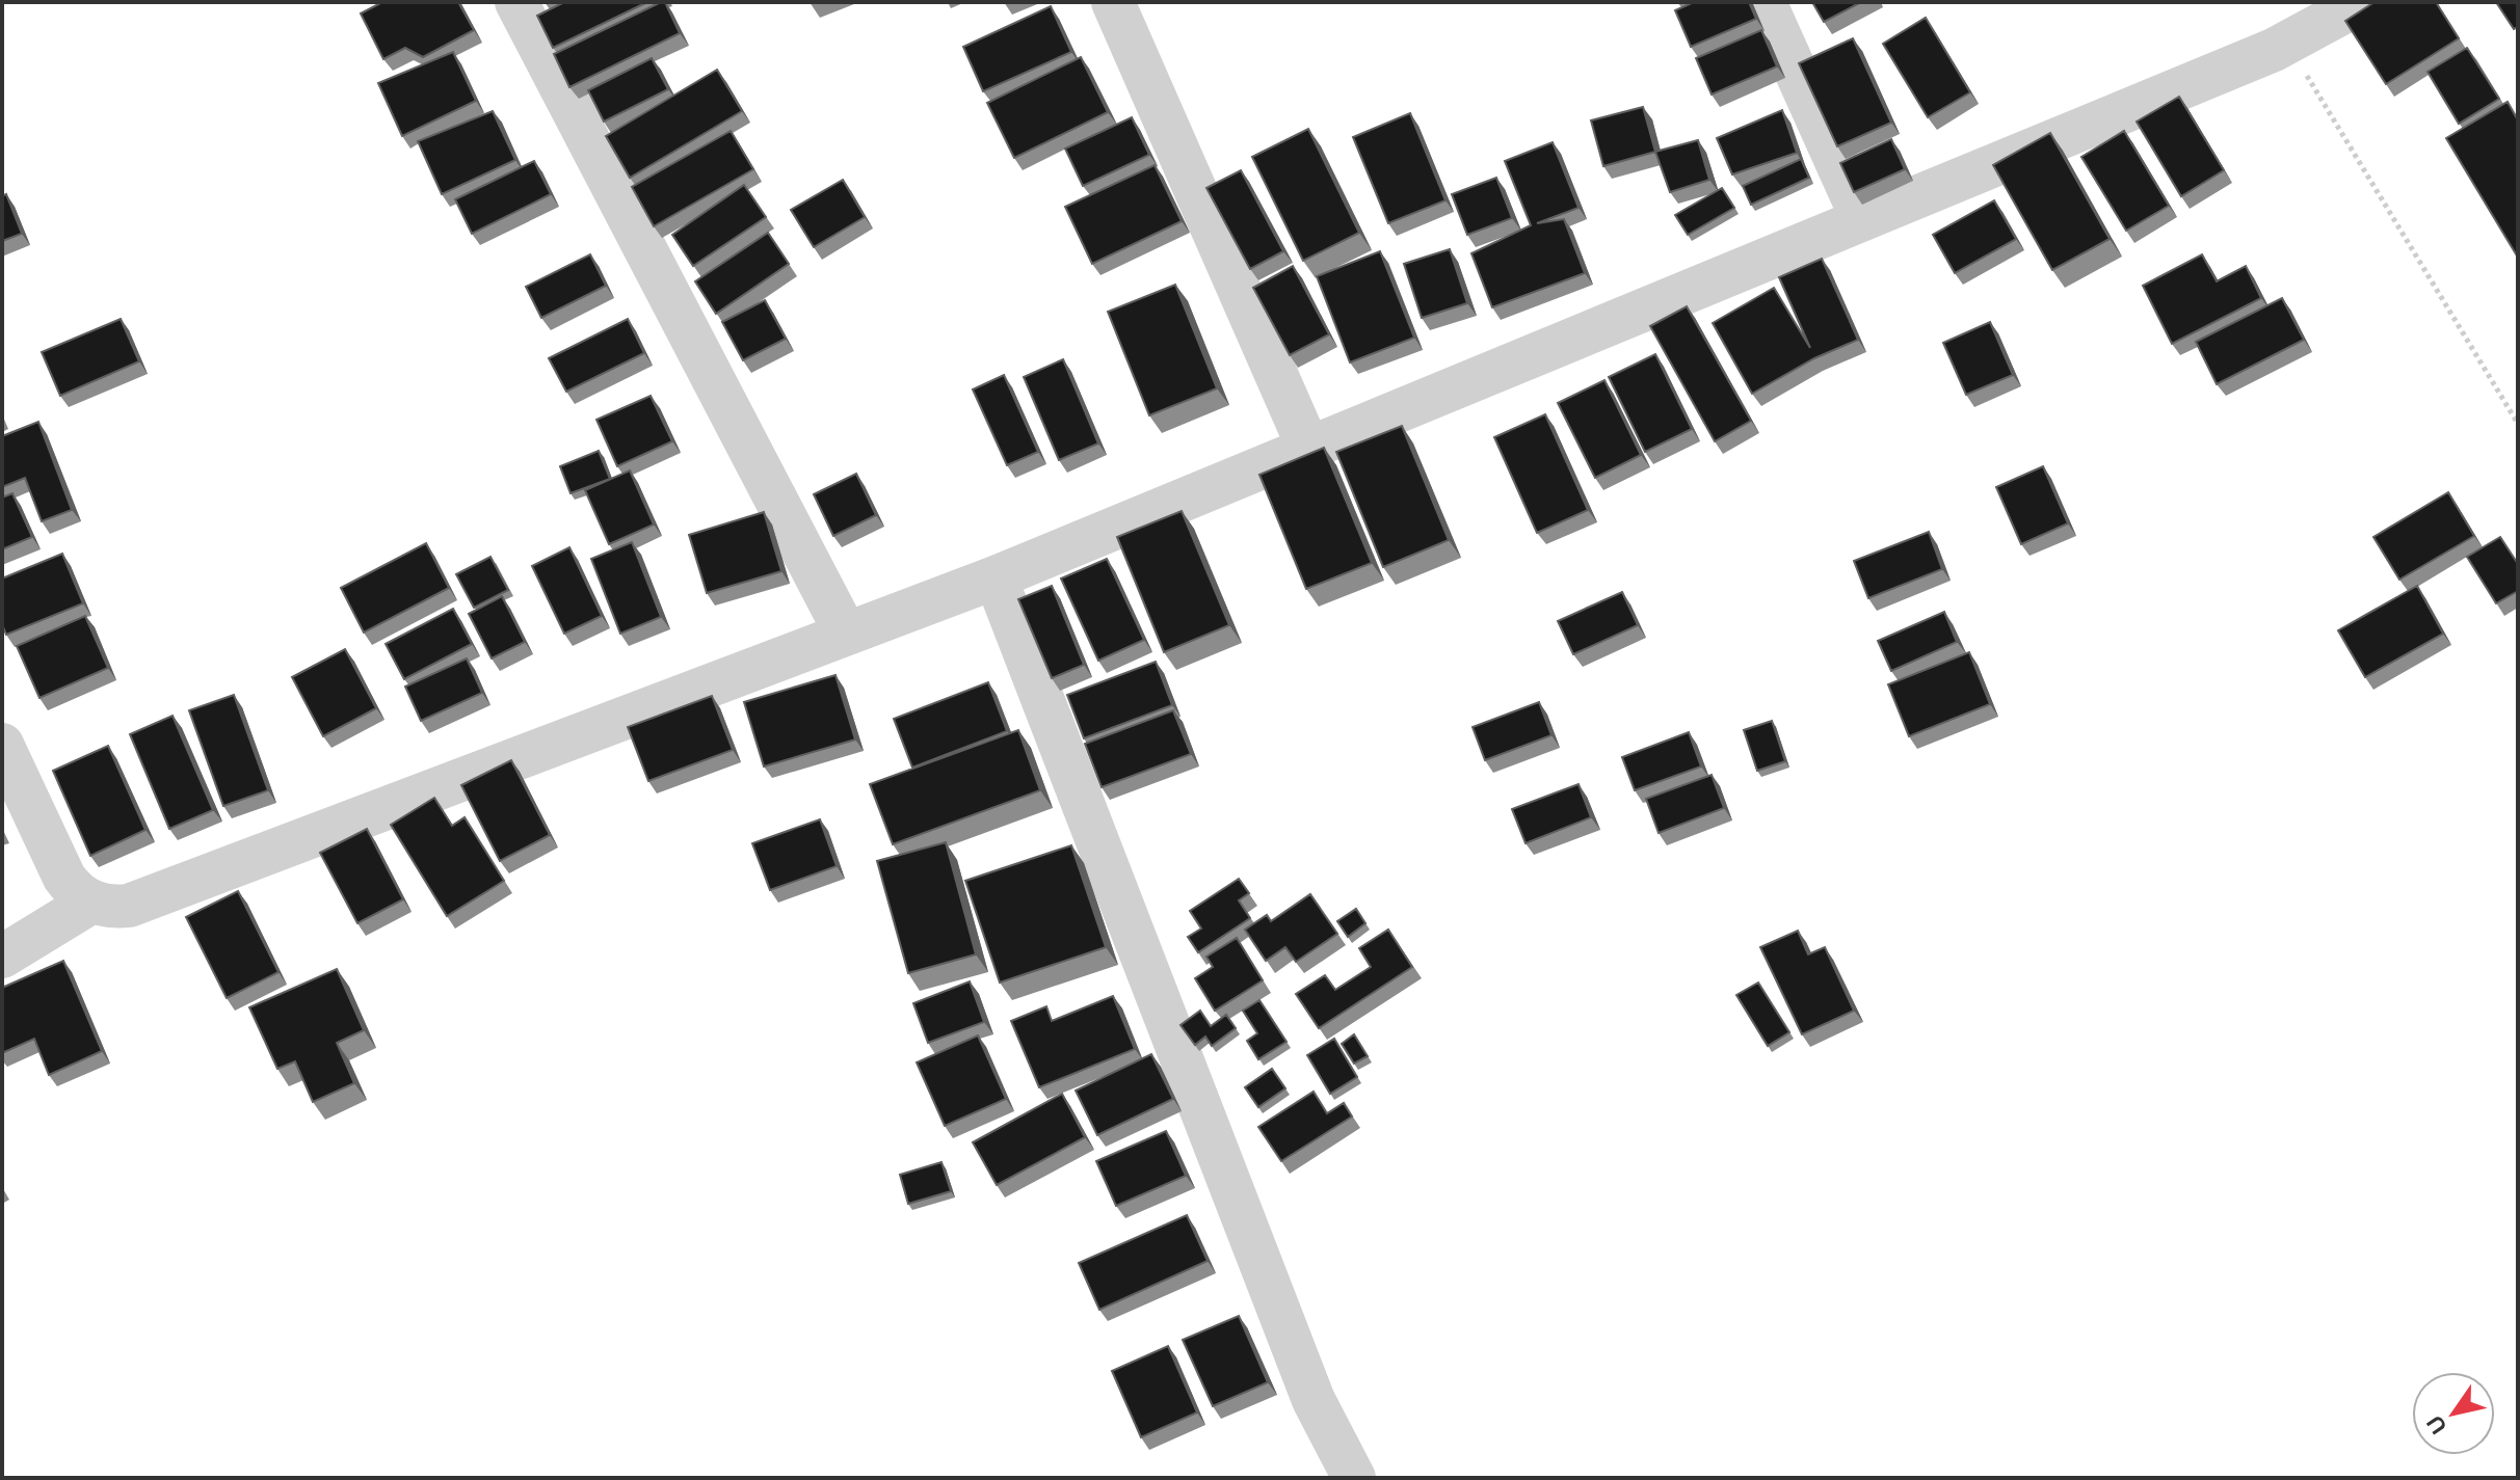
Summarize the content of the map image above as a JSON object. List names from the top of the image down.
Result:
{
  "north": "bottom left"
}
